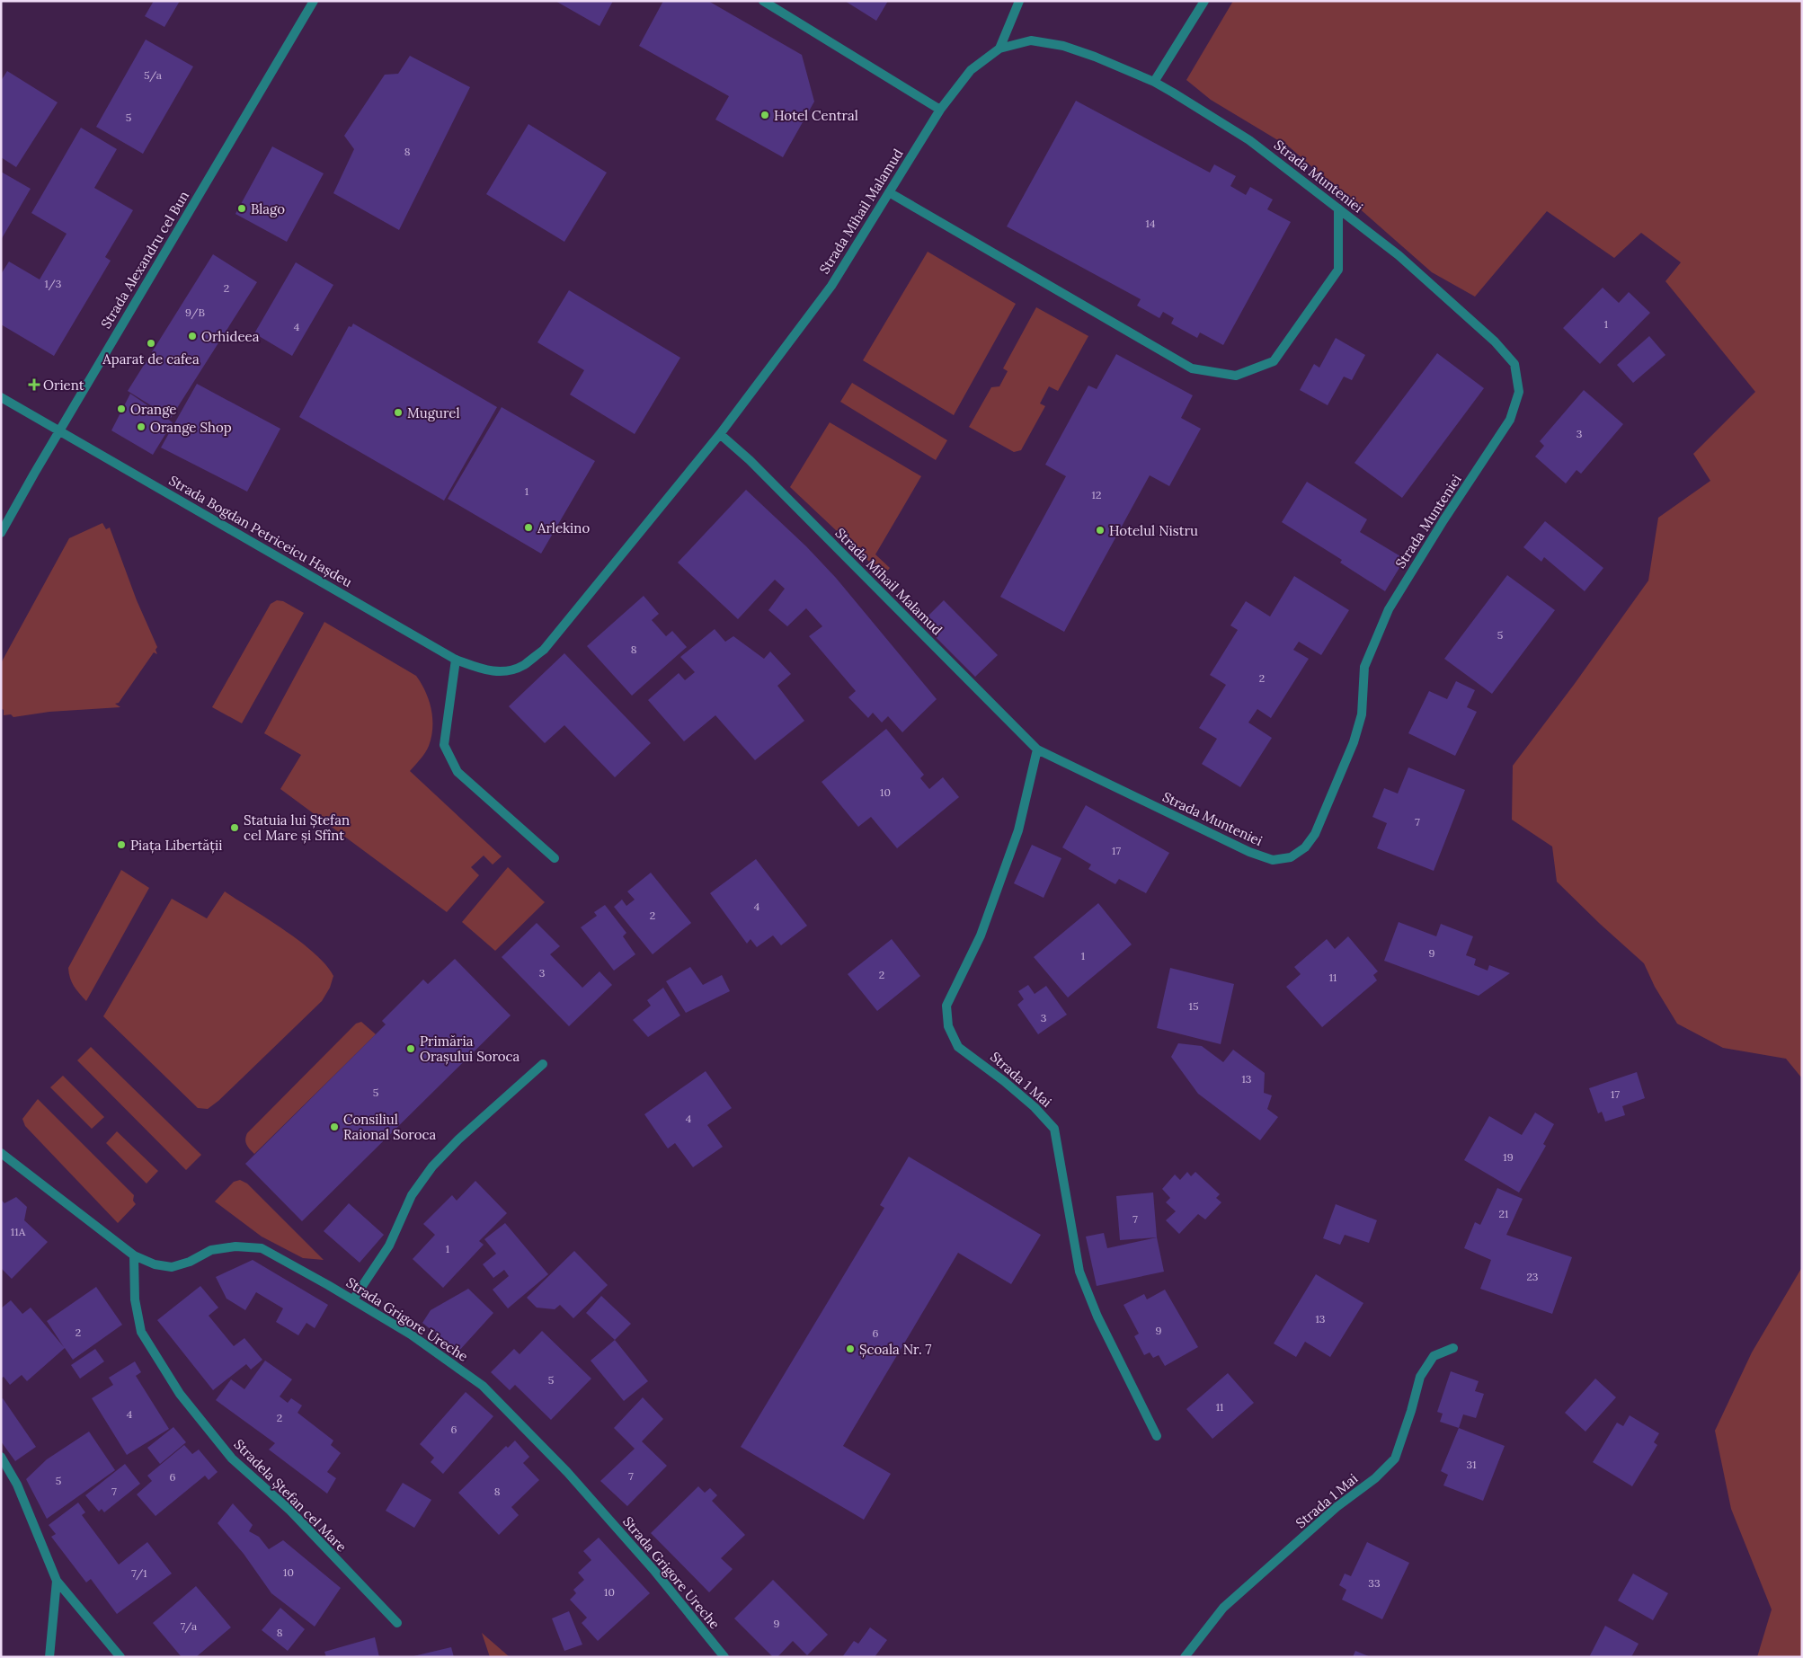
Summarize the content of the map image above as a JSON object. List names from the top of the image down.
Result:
{
  "streets": {
    "street": [
      "Strada Munteniei",
      "Strada Mihail Malamud",
      "Strada Alexandru cel Bun",
      "Strada Bogdan Petriceicu Hașdeu",
      "Strada 1 Mai",
      "Strada Grigore Ureche",
      "Stradela Ștefan cel Mare"
    ]
  },
  "crossings": [
    ["Strada Munteniei", "Strada Mihail Malamud"],
    ["Strada Munteniei", "Strada 1 Mai"],
    ["Strada Mihail Malamud", "Strada Bogdan Petriceicu Hașdeu"],
    ["Strada Mihail Malamud", "Strada 1 Mai"],
    ["Strada Alexandru cel Bun", "Strada Bogdan Petriceicu Hașdeu"],
    ["Strada Grigore Ureche", "Stradela Ștefan cel Mare"]
  ],
  "places": {
    "other": [
      "Hotel Central",
      "Blago",
      "Orhideea",
      "Aparat de cafea",
      "Orange",
      "Mugurel",
      "Orange Shop",
      "Arlekino",
      "Hotelul Nistru",
      "Statuia lui Ștefan cel Mare și Sfînt",
      "Piața Libertății",
      "Primăria Orașului Soroca",
      "Consiliul Raional Soroca",
      "Școala Nr. 7"
    ],
    "health": ["Orient"]
  },
  "house_numbers": [
    "5/a",
    "5",
    "8",
    "14",
    "1/3",
    "2",
    "9/B",
    "1",
    "4",
    "3",
    "1",
    "12",
    "5",
    "8",
    "2",
    "10",
    "7",
    "17",
    "4",
    "2",
    "9",
    "1",
    "3",
    "2",
    "11",
    "15",
    "3",
    "13",
    "5",
    "17",
    "4",
    "19",
    "21",
    "7",
    "11A",
    "1",
    "23",
    "13",
    "9",
    "2",
    "6",
    "5",
    "11",
    "4",
    "2",
    "6",
    "31",
    "7",
    "6",
    "5",
    "7",
    "8",
    "10",
    "7/1",
    "33",
    "10",
    "9",
    "7/a",
    "8"
  ]
}
